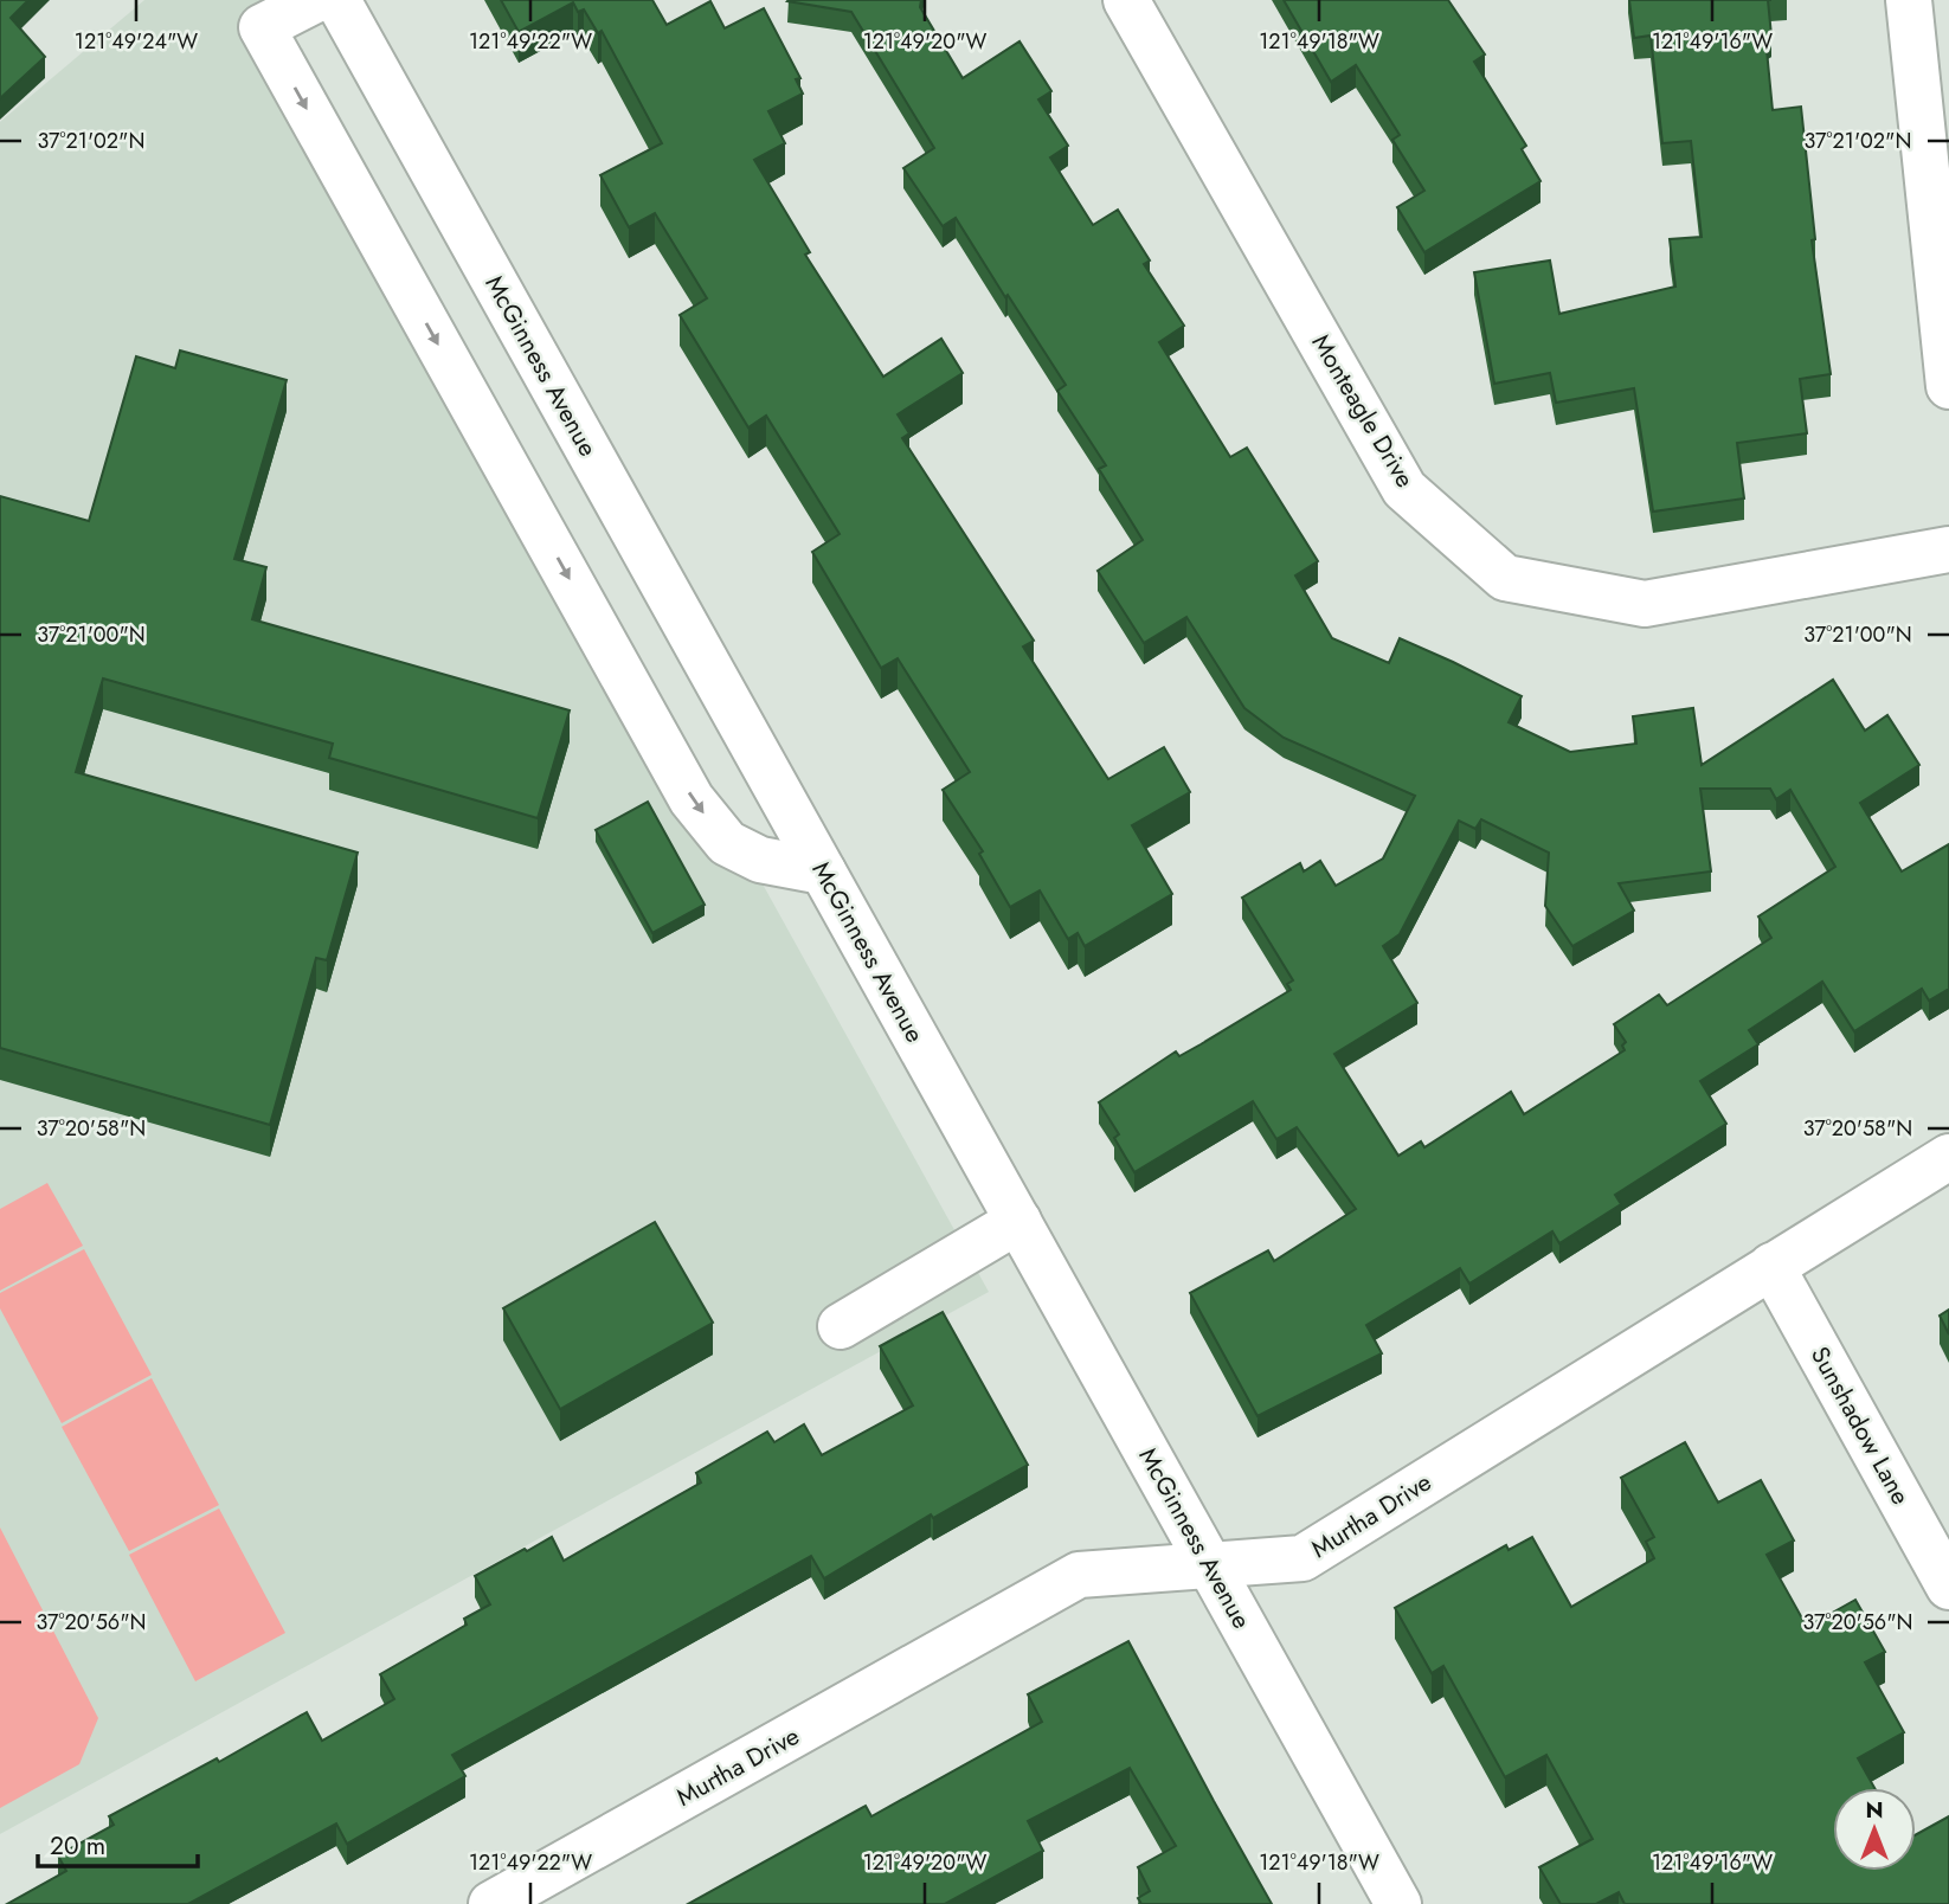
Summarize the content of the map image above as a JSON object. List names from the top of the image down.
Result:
{
  "streets": {
    "street": [
      "McGinness Avenue",
      "Monteagle Drive",
      "Sunshadow Lane",
      "Murtha Drive"
    ]
  },
  "crossings": [
    ["McGinness Avenue", "Murtha Drive"],
    ["Sunshadow Lane", "Murtha Drive"]
  ],
  "scale_bar": "20 m",
  "north": "top",
  "coordinates": [
    "121°49'24\"W",
    "121°49'22\"W",
    "121°49'20\"W",
    "121°49'18\"W",
    "121°49'16\"W",
    "37°21'02\"N",
    "37°21'00\"N",
    "37°20'58\"N",
    "37°20'56\"N"
  ]
}
